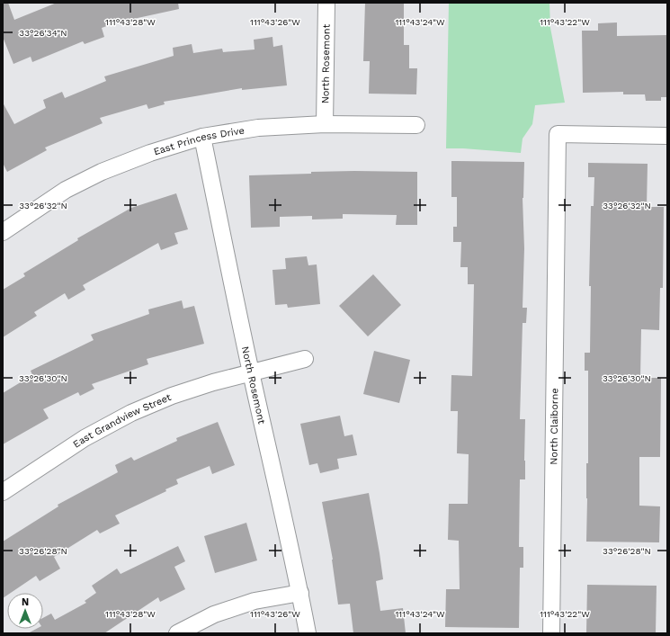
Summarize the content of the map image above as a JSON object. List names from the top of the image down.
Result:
{
  "streets": {
    "street": [
      "North Rosemont",
      "East Princess Drive",
      "East Grandview Street",
      "North Claiborne"
    ]
  },
  "crossings": [
    ["North Rosemont", "East Princess Drive"],
    ["North Rosemont", "East Grandview Street"]
  ],
  "north": "top",
  "coordinates": [
    "111°43'28\"W",
    "111°43'26\"W",
    "111°43'24\"W",
    "111°43'22\"W",
    "33°26'34\"N",
    "33°26'32\"N",
    "33°26'30\"N",
    "33°26'28\"N"
  ]
}
